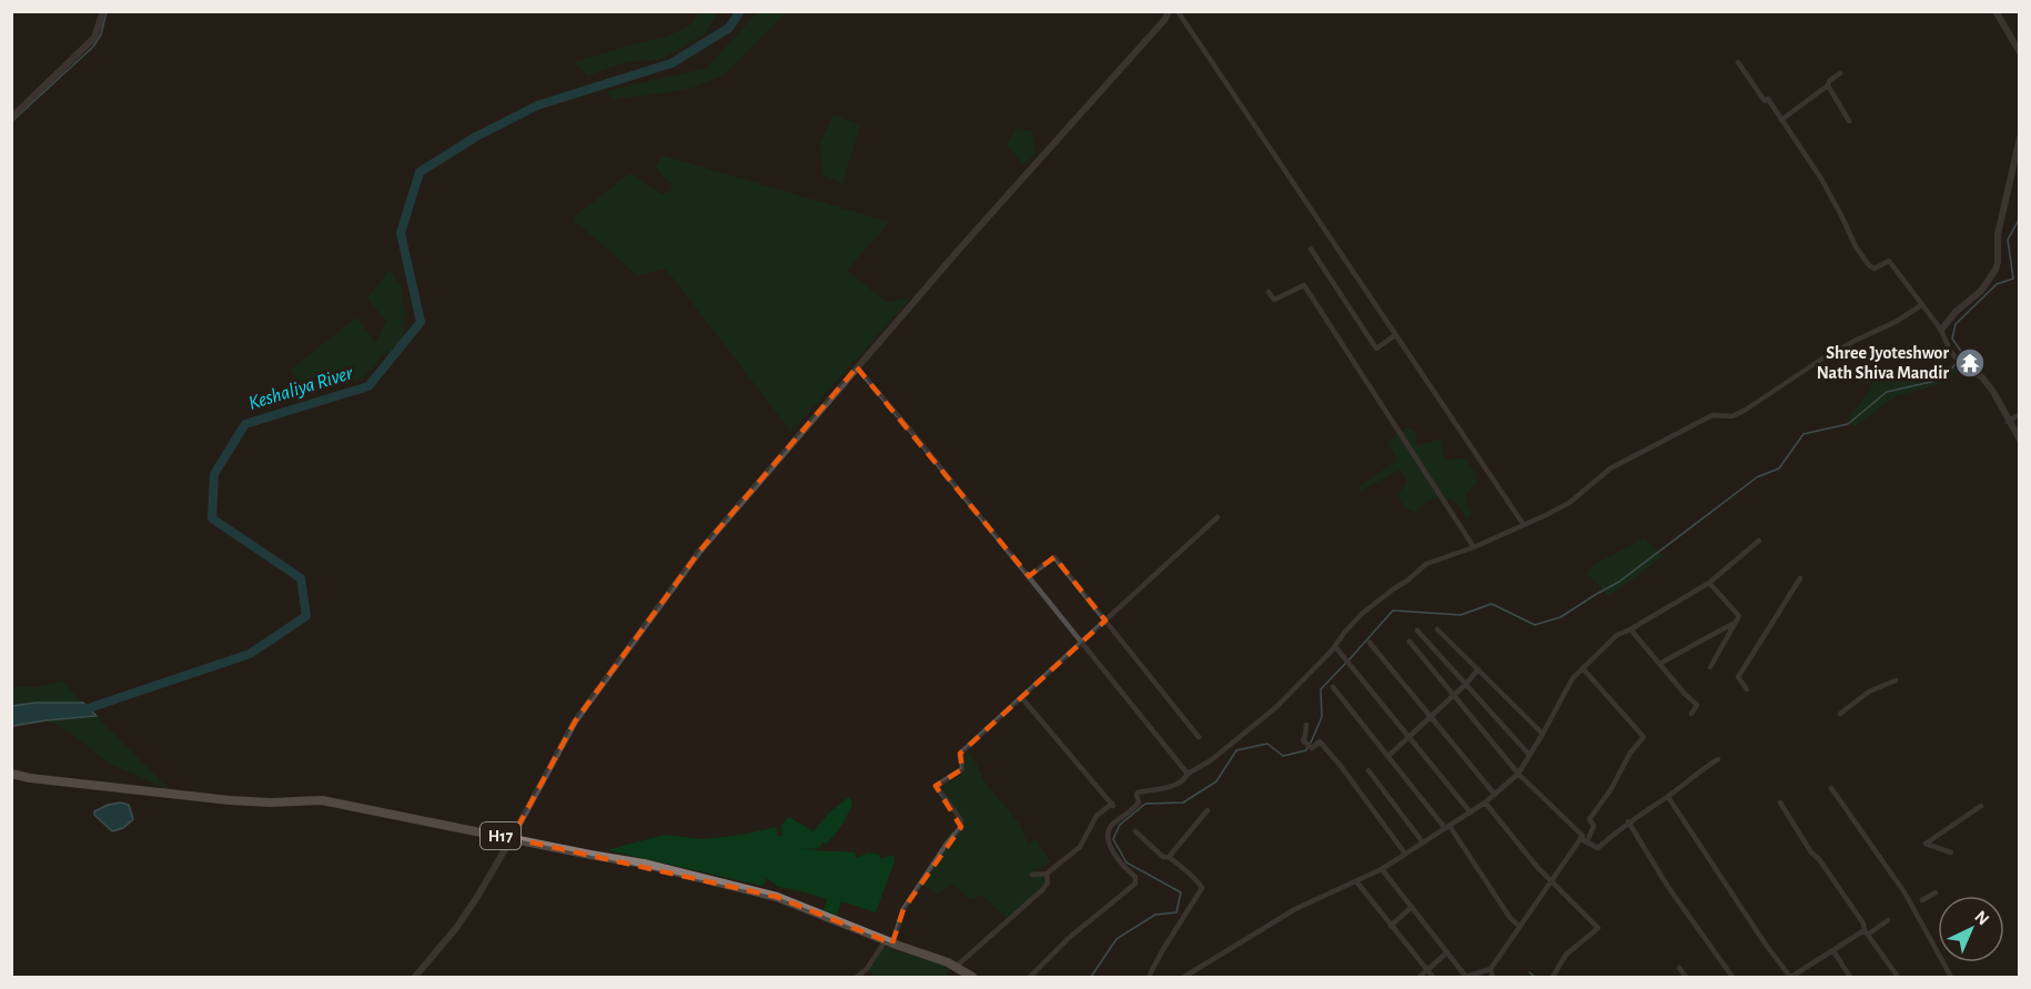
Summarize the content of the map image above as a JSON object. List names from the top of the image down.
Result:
{
  "streets": {
    "main road": ["H17"]
  },
  "water": ["Keshaliya River"],
  "places": {
    "temple": ["Shree Jyoteshwor Nath Shiva Mandir"]
  },
  "north": "top right"
}
